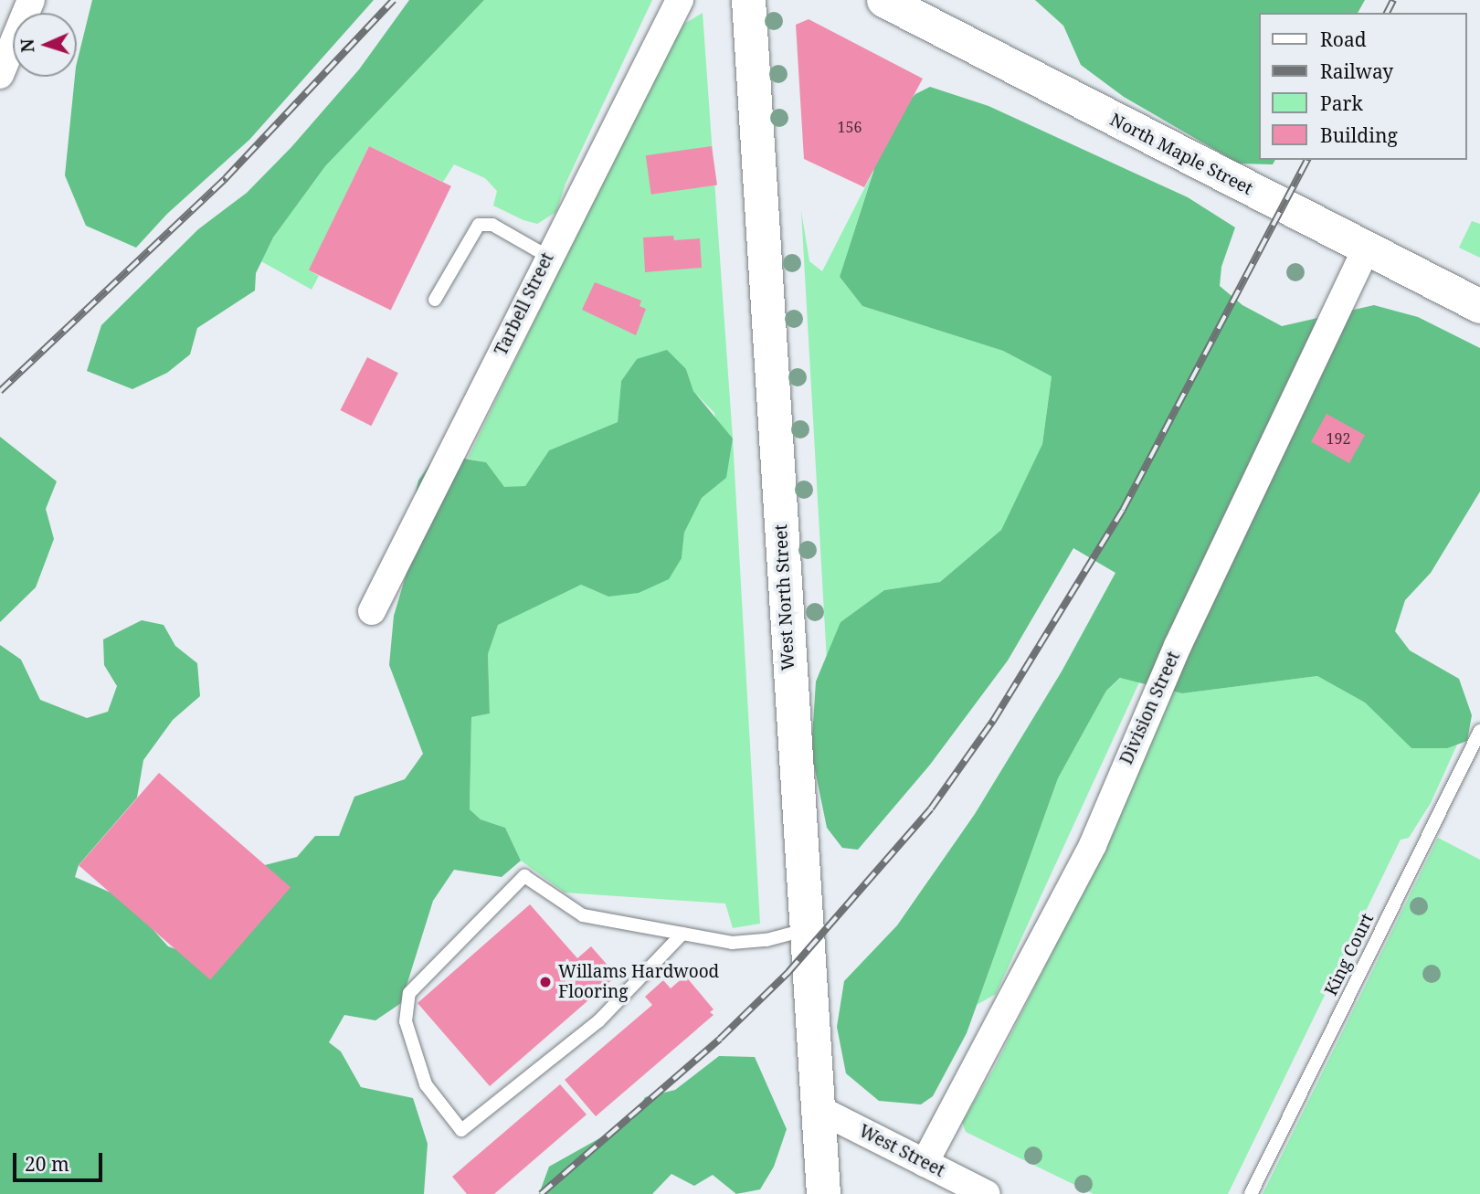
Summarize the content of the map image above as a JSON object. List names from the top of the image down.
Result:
{
  "streets": {
    "street": [
      "North Maple Street",
      "Tarbell Street",
      "West North Street",
      "Division Street",
      "West Street"
    ],
    "lane": ["King Court"]
  },
  "crossings": [
    ["North Maple Street", "Division Street"],
    ["West North Street", "West Street"],
    ["Division Street", "West Street"]
  ],
  "places": ["Willams Hardwood Flooring"],
  "house_numbers": ["156", "192"],
  "legend": [
    "Road",
    "Railway",
    "Park",
    "Building"
  ],
  "scale_bar": "20 m",
  "north": "left"
}
